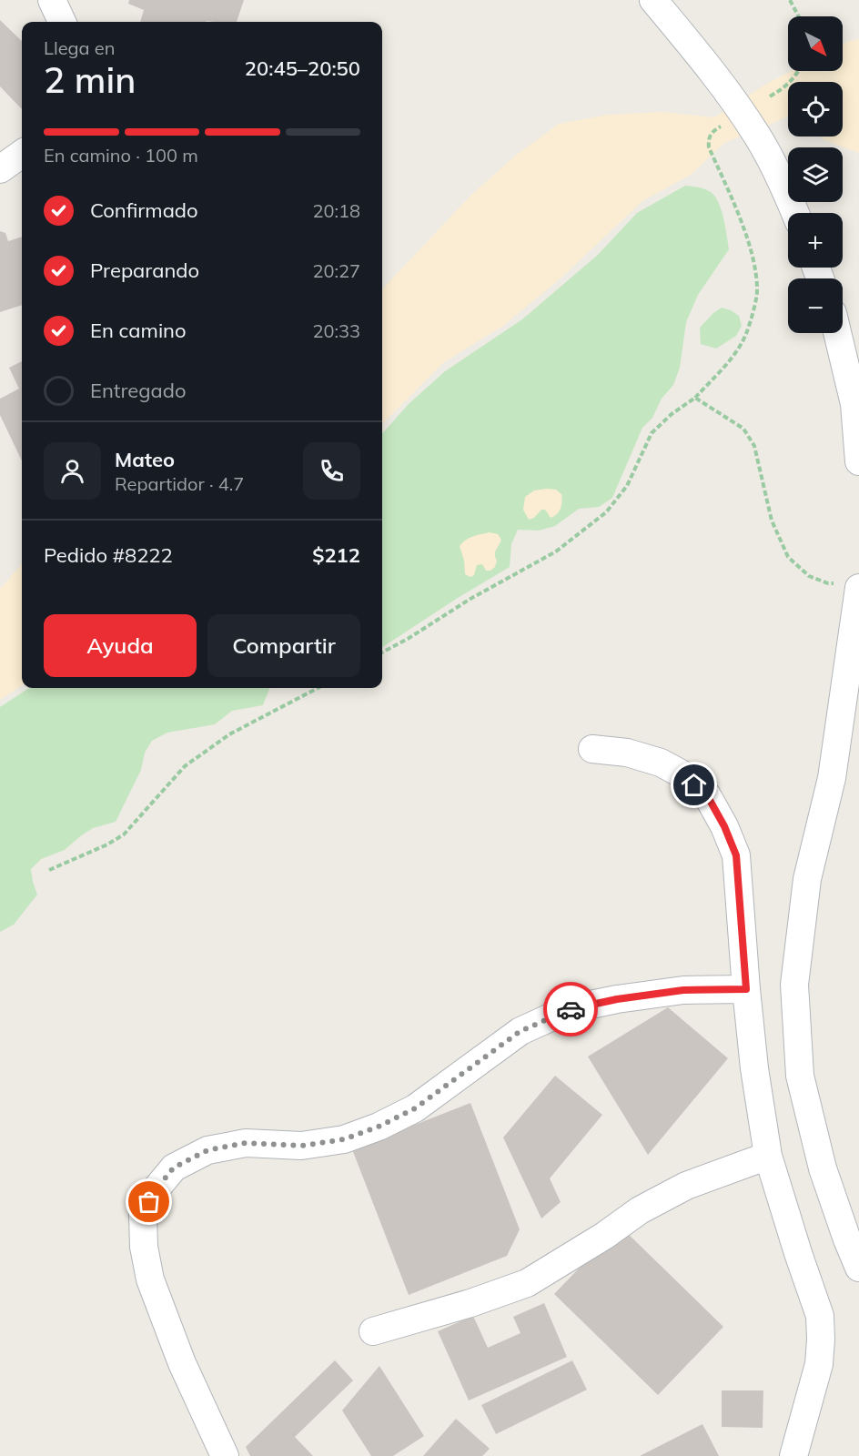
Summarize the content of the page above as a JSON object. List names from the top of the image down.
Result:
{
  "north": "bottom right",
  "page": {
    "map_buttons": ["+", "−"],
    "heading": ["2 min", "Llega en", "20:45–20:50"],
    "panel": [
      "Mateo",
      "Repartidor · 4.7",
      "Pedido #8222",
      "$212"
    ],
    "bar": "En camino · 100 m",
    "list": [
      ["Confirmado", "20:18"],
      ["Preparando", "20:27"],
      ["En camino", "20:33"],
      "Entregado"
    ],
    "buttons": ["Ayuda", "Compartir"]
  }
}
